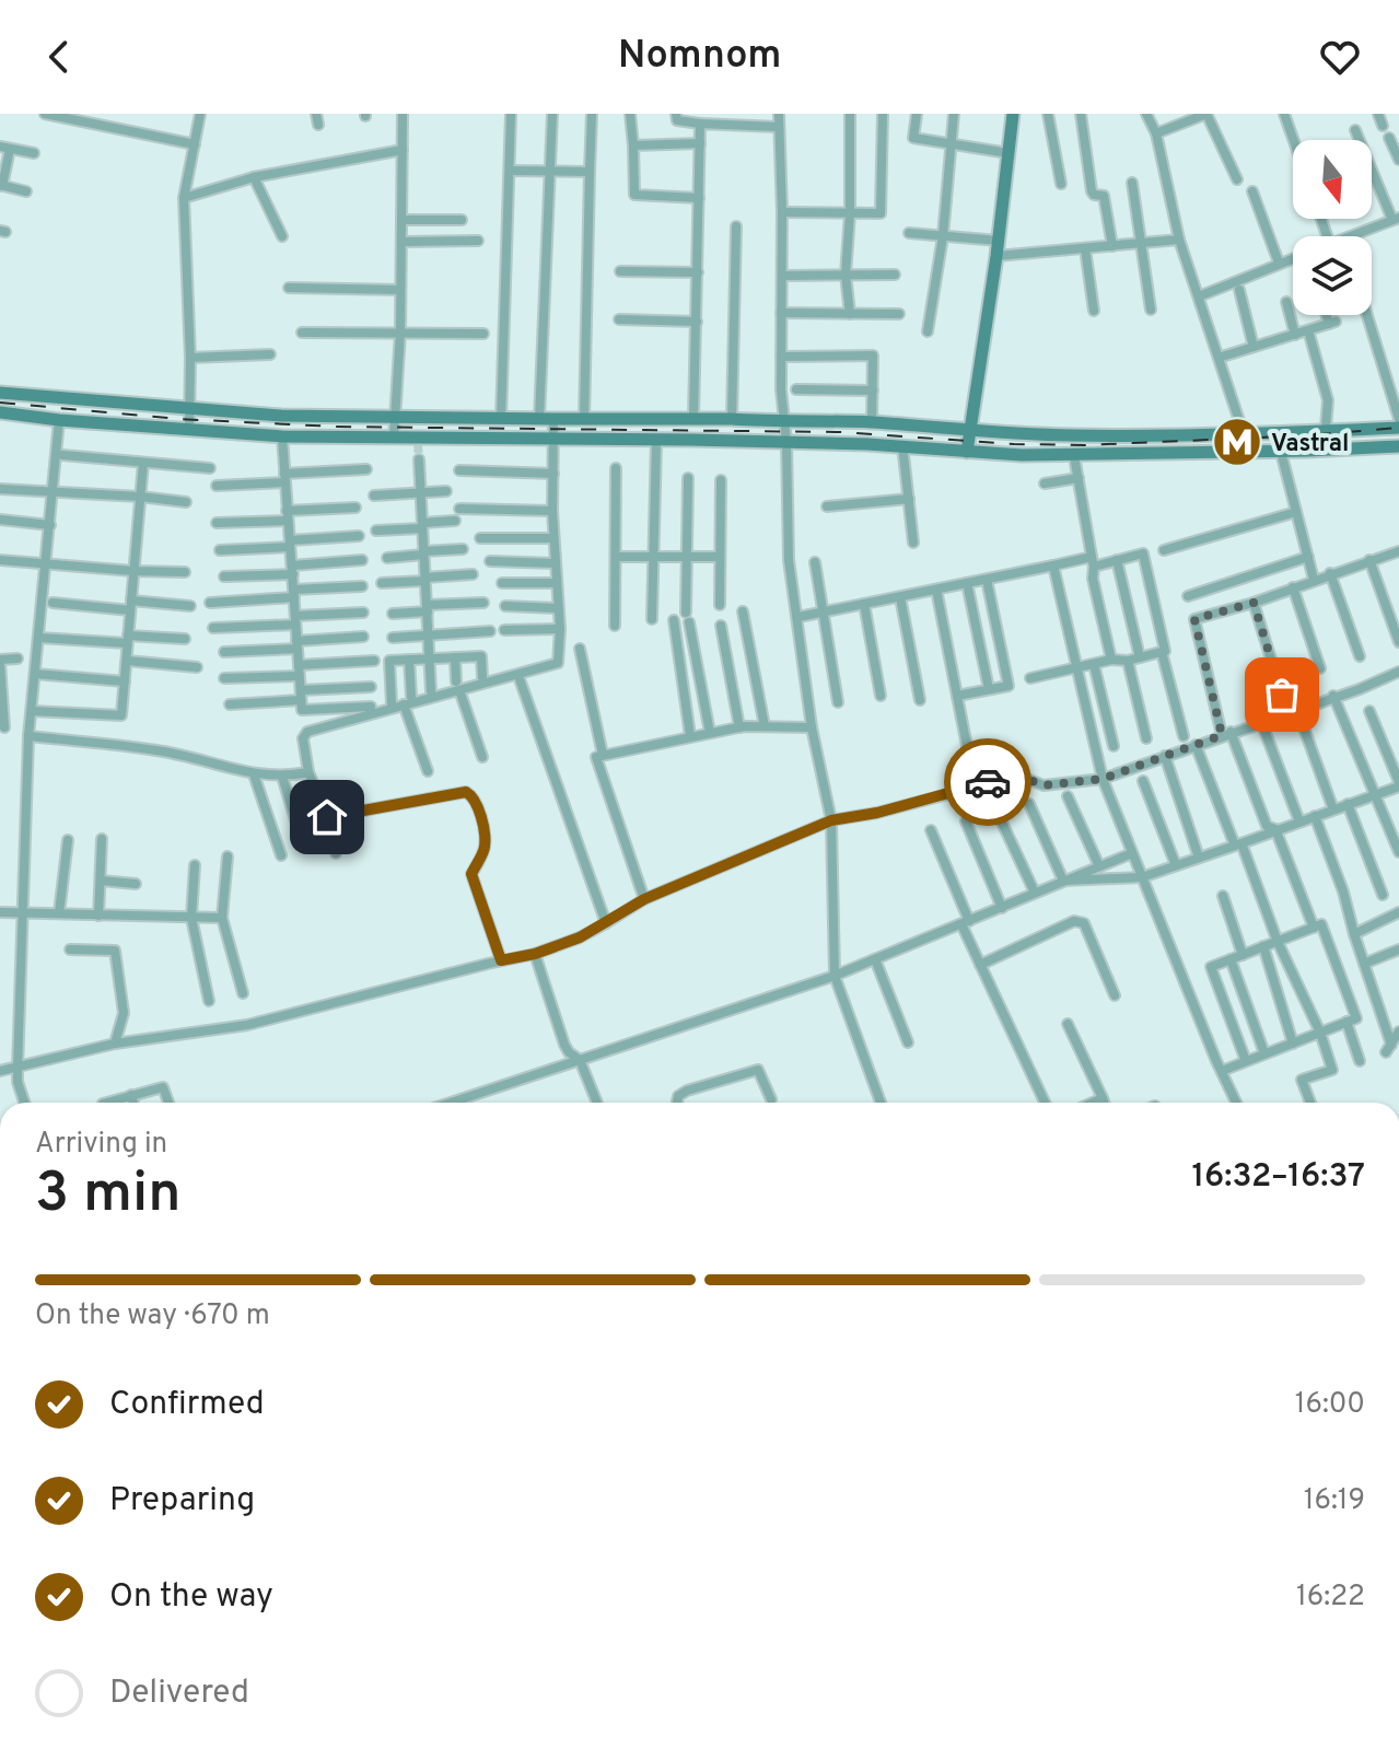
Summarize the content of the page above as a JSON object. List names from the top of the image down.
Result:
{
  "places": {
    "metro station": ["Vastral"]
  },
  "north": "bottom",
  "page": {
    "header": "Nomnom",
    "heading": ["3 min", "Arriving in", "16:32–16:37"],
    "bar": "On the way · 670 m",
    "list": [
      ["Confirmed", "16:00"],
      ["Preparing", "16:19"],
      ["On the way", "16:22"],
      "Delivered"
    ]
  }
}
